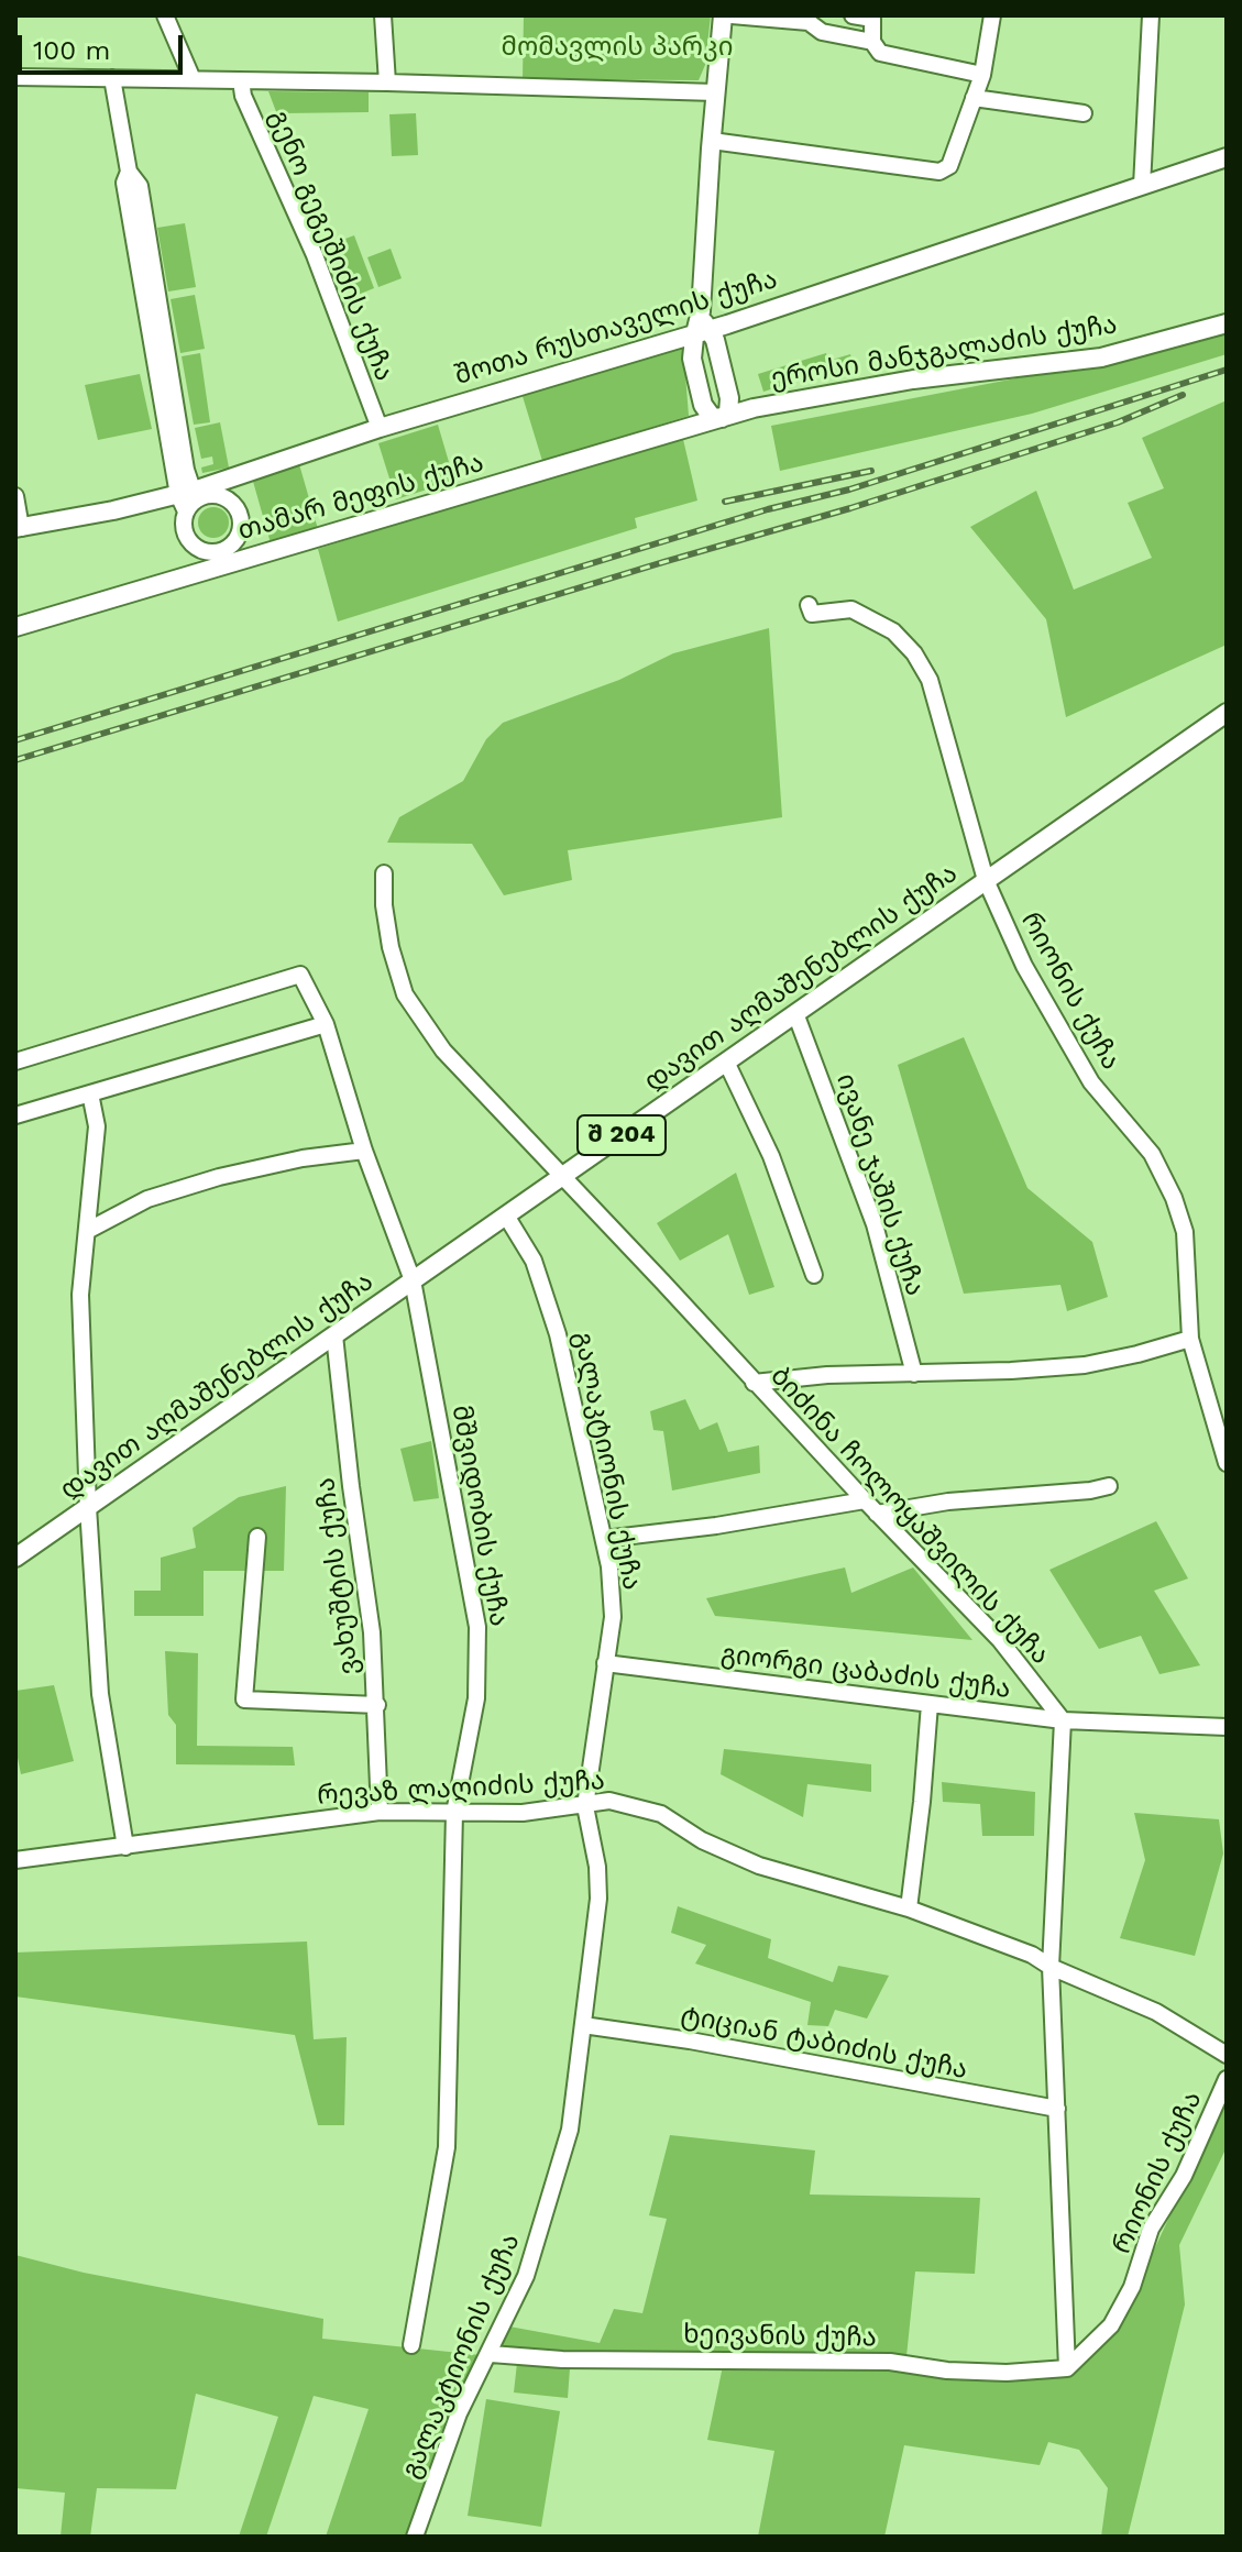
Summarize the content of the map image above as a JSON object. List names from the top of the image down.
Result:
{
  "streets": {
    "main road": [
      "შოთა რუსთაველის ქუჩა",
      "ეროსი მანჯგალაძის ქუჩა",
      "თამარ მეფის ქუჩა",
      "დავით აღმაშენებლის ქუჩა",
      "შ 204"
    ],
    "street": [
      "გენო გეგეშიძის ქუჩა",
      "რიონის ქუჩა",
      "ივანე ჯაშის ქუჩა",
      "გალაკტიონის ქუჩა",
      "მშვიდობის ქუჩა",
      "ბიძინა ჩოლოყაშვილის ქუჩა",
      "ვახუშტის ქუჩა",
      "გიორგი ცაბაძის ქუჩა",
      "რევაზ ლაღიძის ქუჩა",
      "ტიციან ტაბიძის ქუჩა",
      "ხეივანის ქუჩა"
    ]
  },
  "crossings": [
    ["გენო გეგეშიძის ქუჩა", "შოთა რუსთაველის ქუჩა"],
    ["ეროსი მანჯგალაძის ქუჩა", "თამარ მეფის ქუჩა"],
    ["დავით აღმაშენებლის ქუჩა", "რიონის ქუჩა"],
    ["დავით აღმაშენებლის ქუჩა", "ივანე ჯაშის ქუჩა"],
    ["დავით აღმაშენებლის ქუჩა", "გალაკტიონის ქუჩა"],
    ["დავით აღმაშენებლის ქუჩა", "მშვიდობის ქუჩა"],
    ["დავით აღმაშენებლის ქუჩა", "ბიძინა ჩოლოყაშვილის ქუჩა"],
    ["დავით აღმაშენებლის ქუჩა", "ვახუშტის ქუჩა"],
    ["რიონის ქუჩა", "ხეივანის ქუჩა"],
    ["გალაკტიონის ქუჩა", "გიორგი ცაბაძის ქუჩა"],
    ["გალაკტიონის ქუჩა", "რევაზ ლაღიძის ქუჩა"],
    ["გალაკტიონის ქუჩა", "ტიციან ტაბიძის ქუჩა"],
    ["გალაკტიონის ქუჩა", "ხეივანის ქუჩა"],
    ["მშვიდობის ქუჩა", "რევაზ ლაღიძის ქუჩა"],
    ["ბიძინა ჩოლოყაშვილის ქუჩა", "გიორგი ცაბაძის ქუჩა"],
    ["ვახუშტის ქუჩა", "რევაზ ლაღიძის ქუჩა"]
  ],
  "parks": ["მომავლის პარკი"],
  "scale_bar": "100 m"
}
